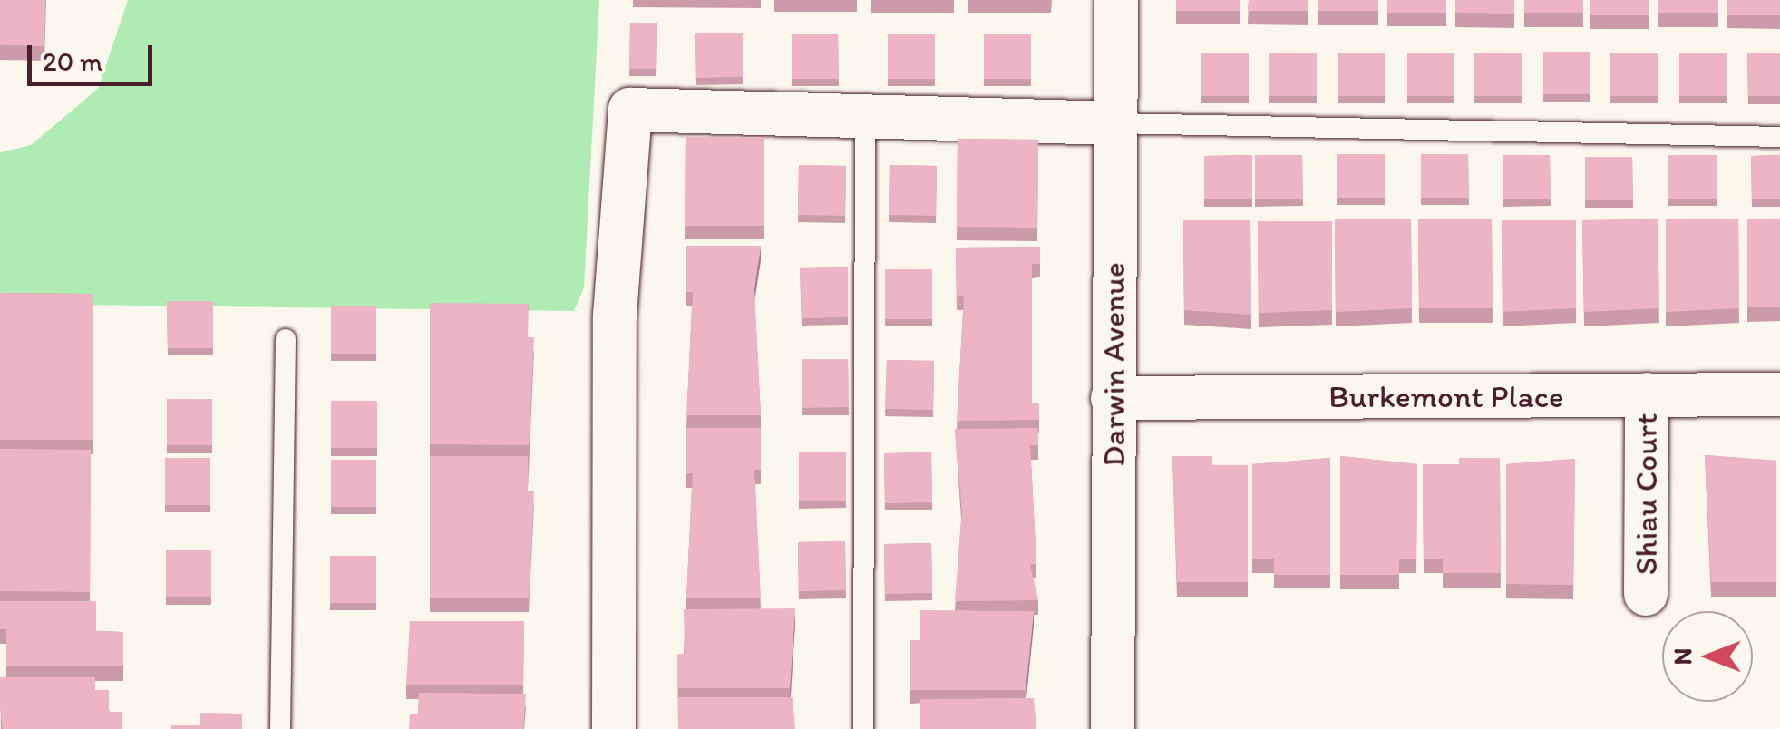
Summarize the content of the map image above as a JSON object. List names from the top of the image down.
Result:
{
  "streets": {
    "street": ["Darwin Avenue", "Burkemont Place", "Shiau Court"]
  },
  "crossings": [
    ["Darwin Avenue", "Burkemont Place"],
    ["Burkemont Place", "Shiau Court"]
  ],
  "scale_bar": "20 m",
  "north": "left"
}
